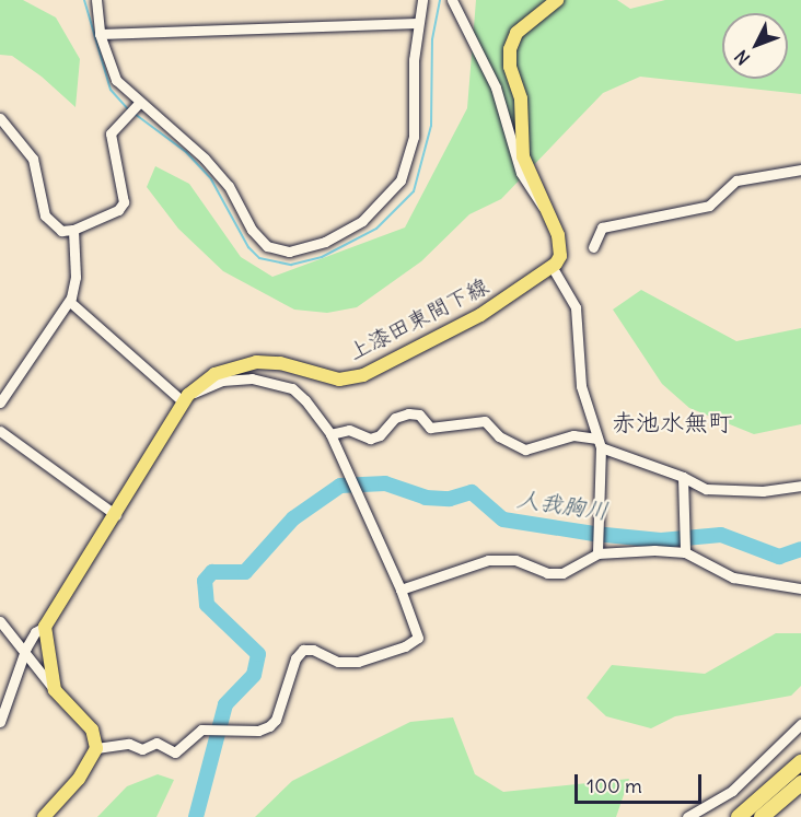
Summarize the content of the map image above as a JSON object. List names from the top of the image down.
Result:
{
  "streets": {
    "main road": ["上漆田東間下線"]
  },
  "districts": ["赤池水無町"],
  "water": ["人我胸川"],
  "scale_bar": "100 m",
  "north": "bottom left"
}
